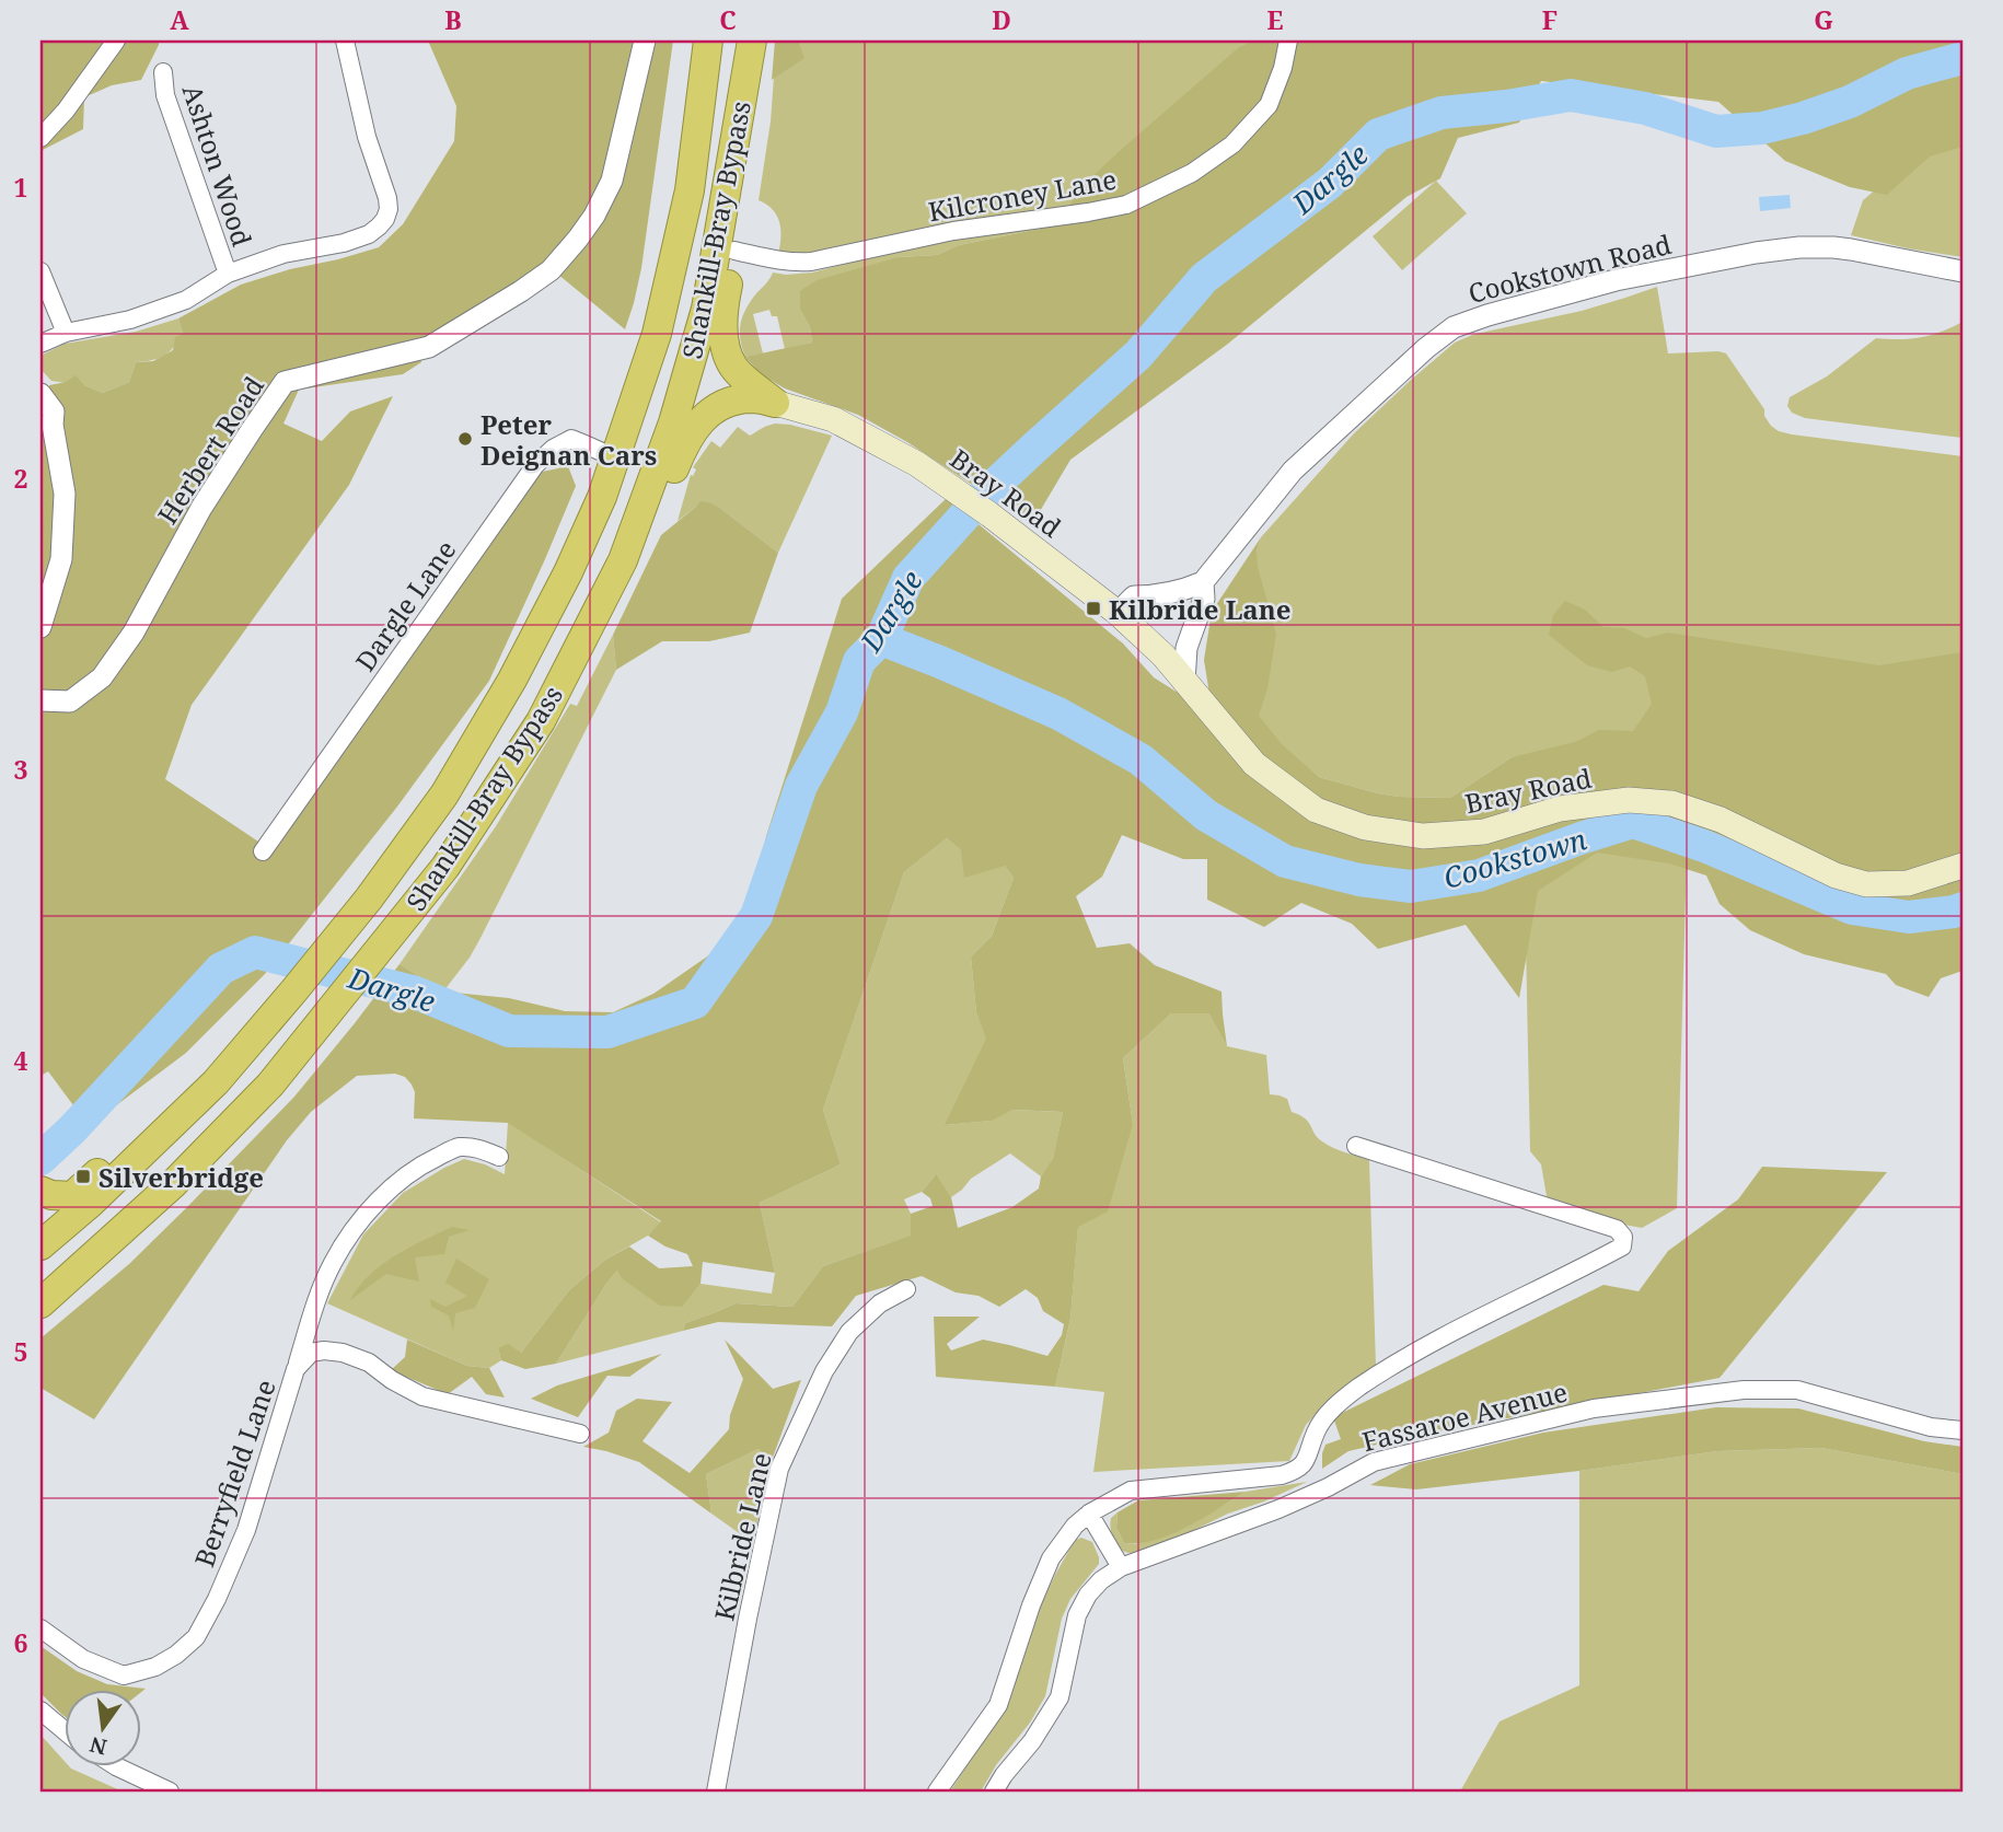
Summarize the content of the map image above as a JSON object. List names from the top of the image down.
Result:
{
  "streets": {
    "highway": ["Shankill-Bray Bypass"],
    "main road": ["Bray Road"],
    "street": [
      "Ashton Wood",
      "Kilcroney Lane",
      "Cookstown Road",
      "Herbert Road",
      "Dargle Lane",
      "Fassaroe Avenue",
      "Berryfield Lane",
      "Kilbride Lane"
    ]
  },
  "crossings": [
    ["Shankill-Bray Bypass", "Dargle Lane"],
    ["Cookstown Road", "Bray Road"]
  ],
  "water": ["Dargle", "Cookstown"],
  "places": {
    "other": ["Peter Deignan Cars"],
    "transit": ["Kilbride Lane", "Silverbridge"]
  },
  "north": "bottom",
  "grid": {
    "columns": [
      "A",
      "B",
      "C",
      "D",
      "E",
      "F",
      "G"
    ],
    "rows": [
      "1",
      "2",
      "3",
      "4",
      "5",
      "6"
    ]
  }
}
